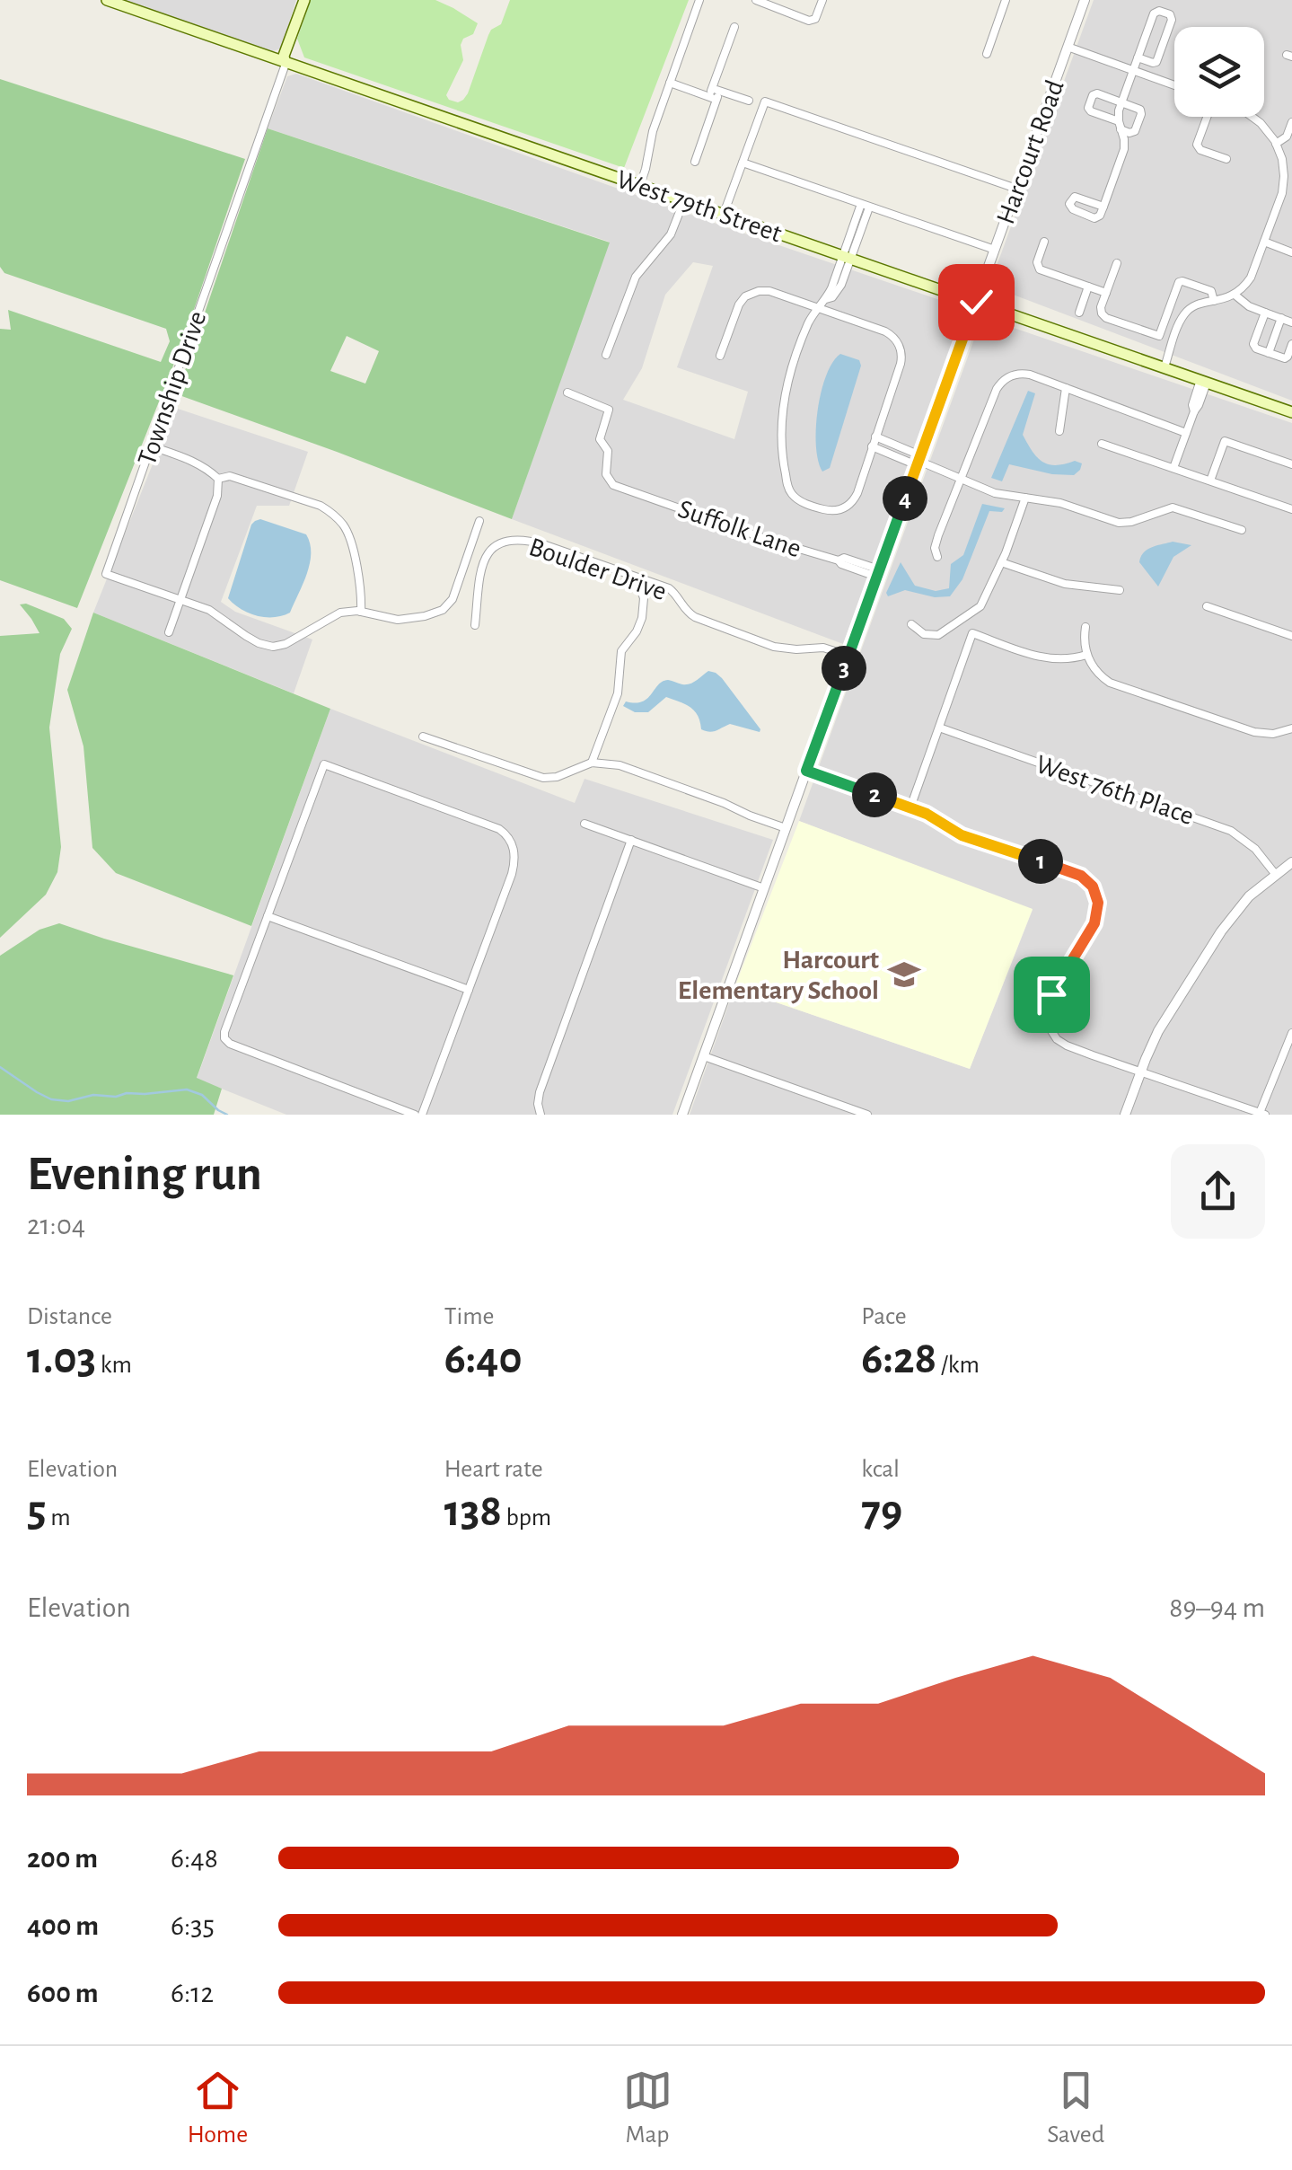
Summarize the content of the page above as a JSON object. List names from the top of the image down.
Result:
{
  "streets": {
    "main road": ["West 79th Street"],
    "street": [
      "Harcourt Road",
      "Township Drive",
      "Suffolk Lane",
      "Boulder Drive",
      "West 76th Place"
    ]
  },
  "crossings": [
    ["Harcourt Road", "West 79th Street"],
    ["Harcourt Road", "Suffolk Lane"],
    ["Harcourt Road", "Boulder Drive"],
    ["West 79th Street", "Township Drive"]
  ],
  "places": {
    "school or university": ["Harcourt Elementary School"]
  },
  "page": {
    "pins": [
      "4",
      "3",
      "2",
      "1"
    ],
    "heading": ["Evening run", "21:04"],
    "stats": [
      ["Distance", "1.03 km"],
      ["Time", "6:40"],
      ["Pace", "6:28 /km"],
      ["Elevation", "5 m"],
      ["Heart rate", "138 bpm"],
      ["kcal", "79"]
    ],
    "chart": ["Elevation", "89–94 m"],
    "list": [
      {
        "name": "200 m",
        "note": "6:48"
      },
      {
        "name": "400 m",
        "note": "6:35"
      },
      {
        "name": "600 m",
        "note": "6:12"
      }
    ],
    "tabs": ["Home", "Map", "Saved"]
  }
}
